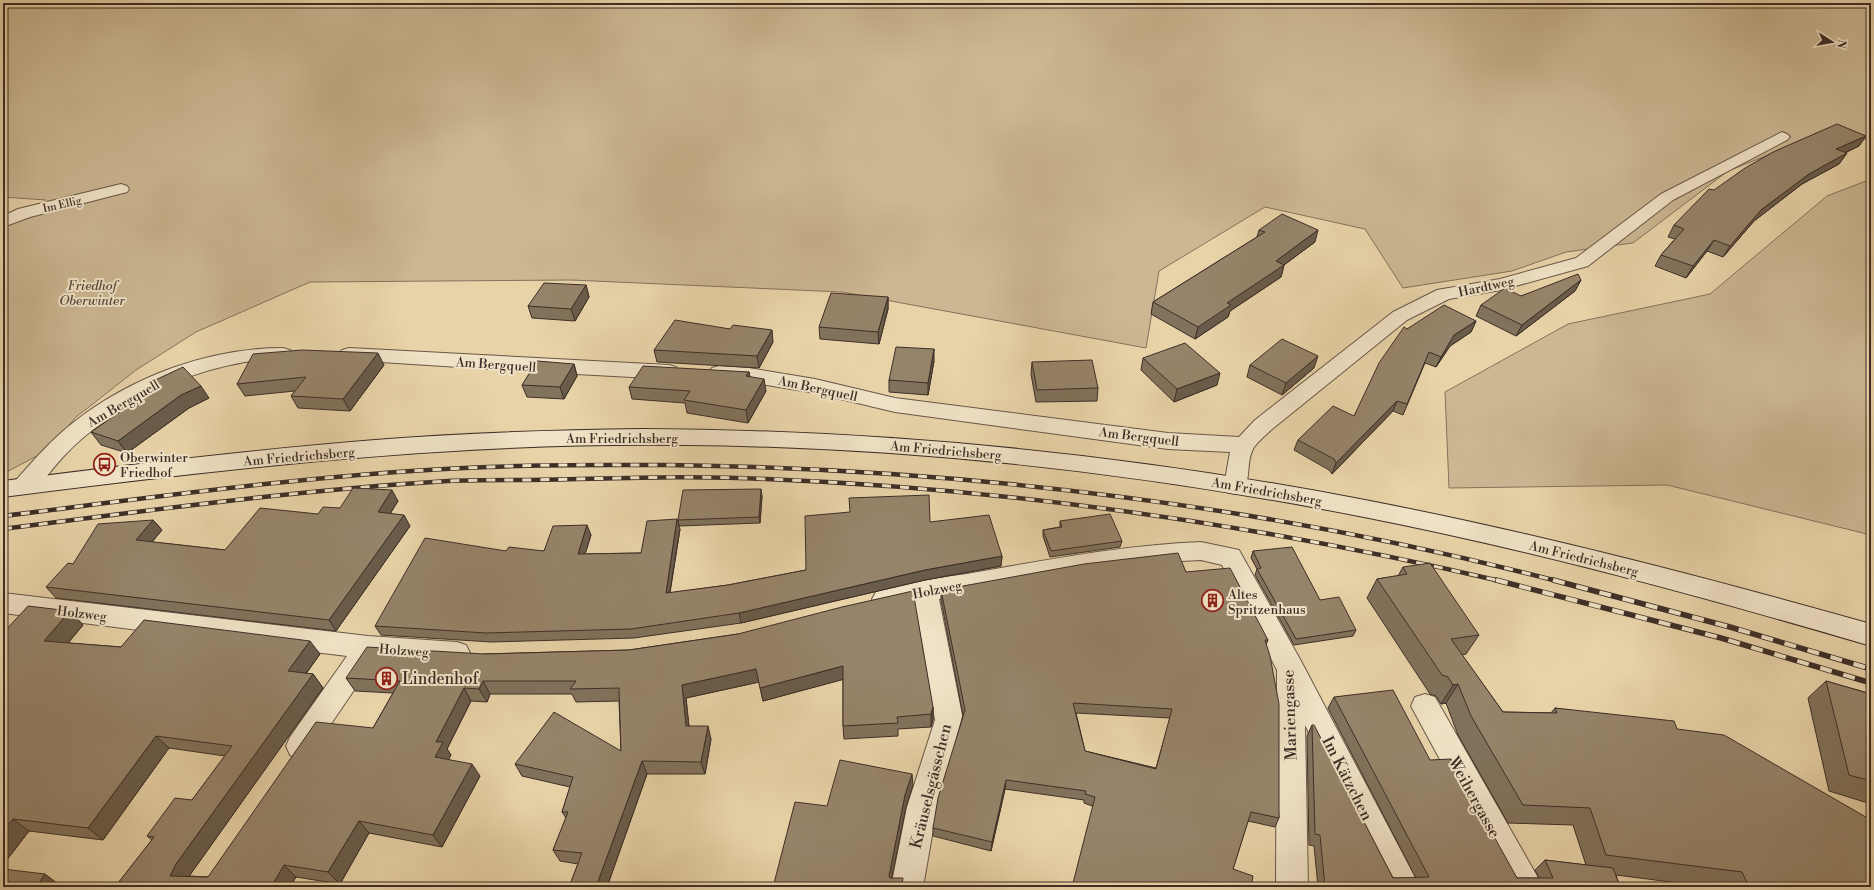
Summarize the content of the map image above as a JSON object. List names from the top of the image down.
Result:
{
  "streets": {
    "street": [
      "Im Ellig",
      "Hardtweg",
      "Am Bergquell",
      "Am Friedrichsberg",
      "Holzweg",
      "Mariengasse",
      "Im Kätzchen",
      "Kräuselsgässchen",
      "Weihergasse"
    ]
  },
  "crossings": [
    ["Hardtweg", "Am Bergquell"],
    ["Hardtweg", "Am Friedrichsberg"],
    ["Am Bergquell", "Am Friedrichsberg"],
    ["Holzweg", "Mariengasse"],
    ["Holzweg", "Kräuselsgässchen"],
    ["Mariengasse", "Im Kätzchen"]
  ],
  "parks": ["Friedhof Oberwinter"],
  "places": {
    "bus stop": ["Oberwinter Friedhof"],
    "building": ["Altes Spritzenhaus", "Lindenhof"]
  },
  "north": "right"
}
